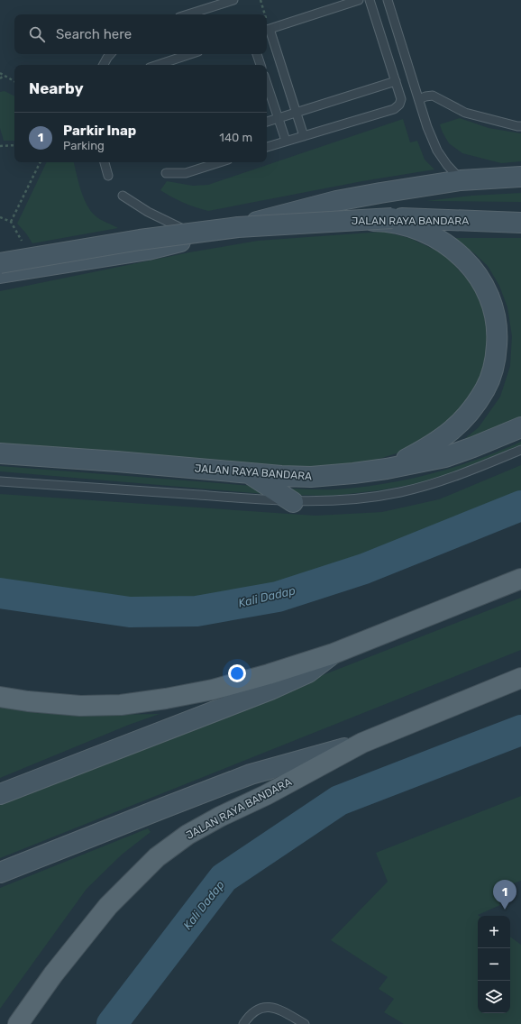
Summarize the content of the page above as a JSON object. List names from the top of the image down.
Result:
{
  "streets": {
    "main road": ["JALAN RAYA BANDARA"]
  },
  "water": ["Kali Dadap"],
  "page": {
    "search": "Search here",
    "heading": "Nearby",
    "list": [
      {
        "mark": "1",
        "name": "Parkir Inap",
        "note": "Parking",
        "value": "140 m"
      }
    ],
    "pins": "1",
    "map_buttons": ["+", "−"]
  }
}
